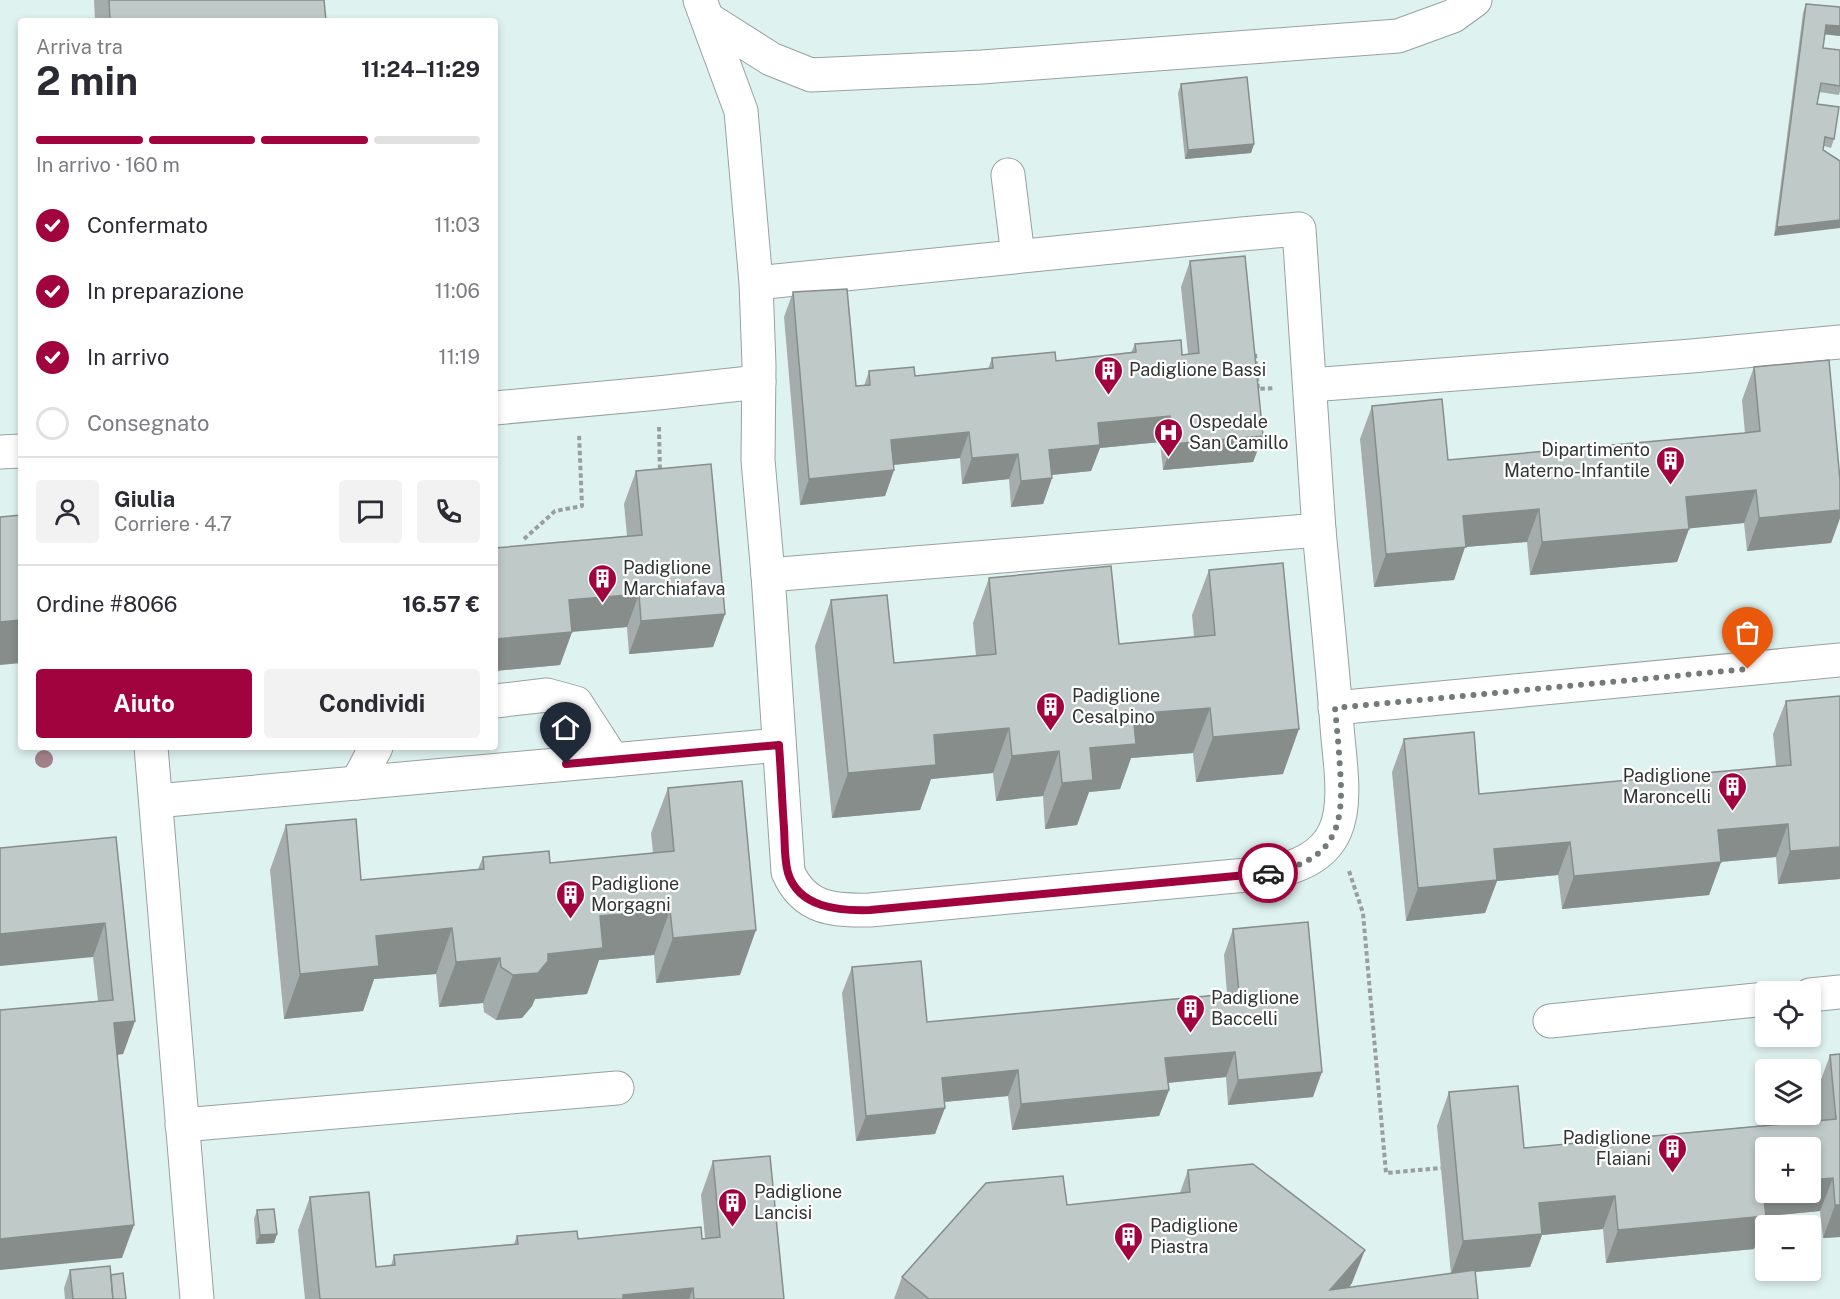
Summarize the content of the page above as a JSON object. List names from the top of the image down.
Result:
{
  "places": {
    "building": [
      "Padiglione Bassi",
      "Dipartimento Materno-Infantile",
      "Padiglione Marchiafava",
      "Padiglione Cesalpino",
      "Padiglione Maroncelli",
      "Padiglione Morgagni",
      "Padiglione Baccelli",
      "Padiglione Flaiani",
      "Padiglione Lancisi",
      "Padiglione Piastra"
    ],
    "hospital": ["Ospedale San Camillo"]
  },
  "page": {
    "heading": ["2 min", "Arriva tra", "11:24–11:29"],
    "panel": [
      "Giulia",
      "Corriere · 4.7",
      "Ordine #8066",
      "16.57 €"
    ],
    "bar": "In arrivo · 160 m",
    "list": [
      ["Confermato", "11:03"],
      ["In preparazione", "11:06"],
      ["In arrivo", "11:19"],
      "Consegnato"
    ],
    "buttons": ["Aiuto", "Condividi"],
    "map_buttons": ["+", "−"]
  }
}
